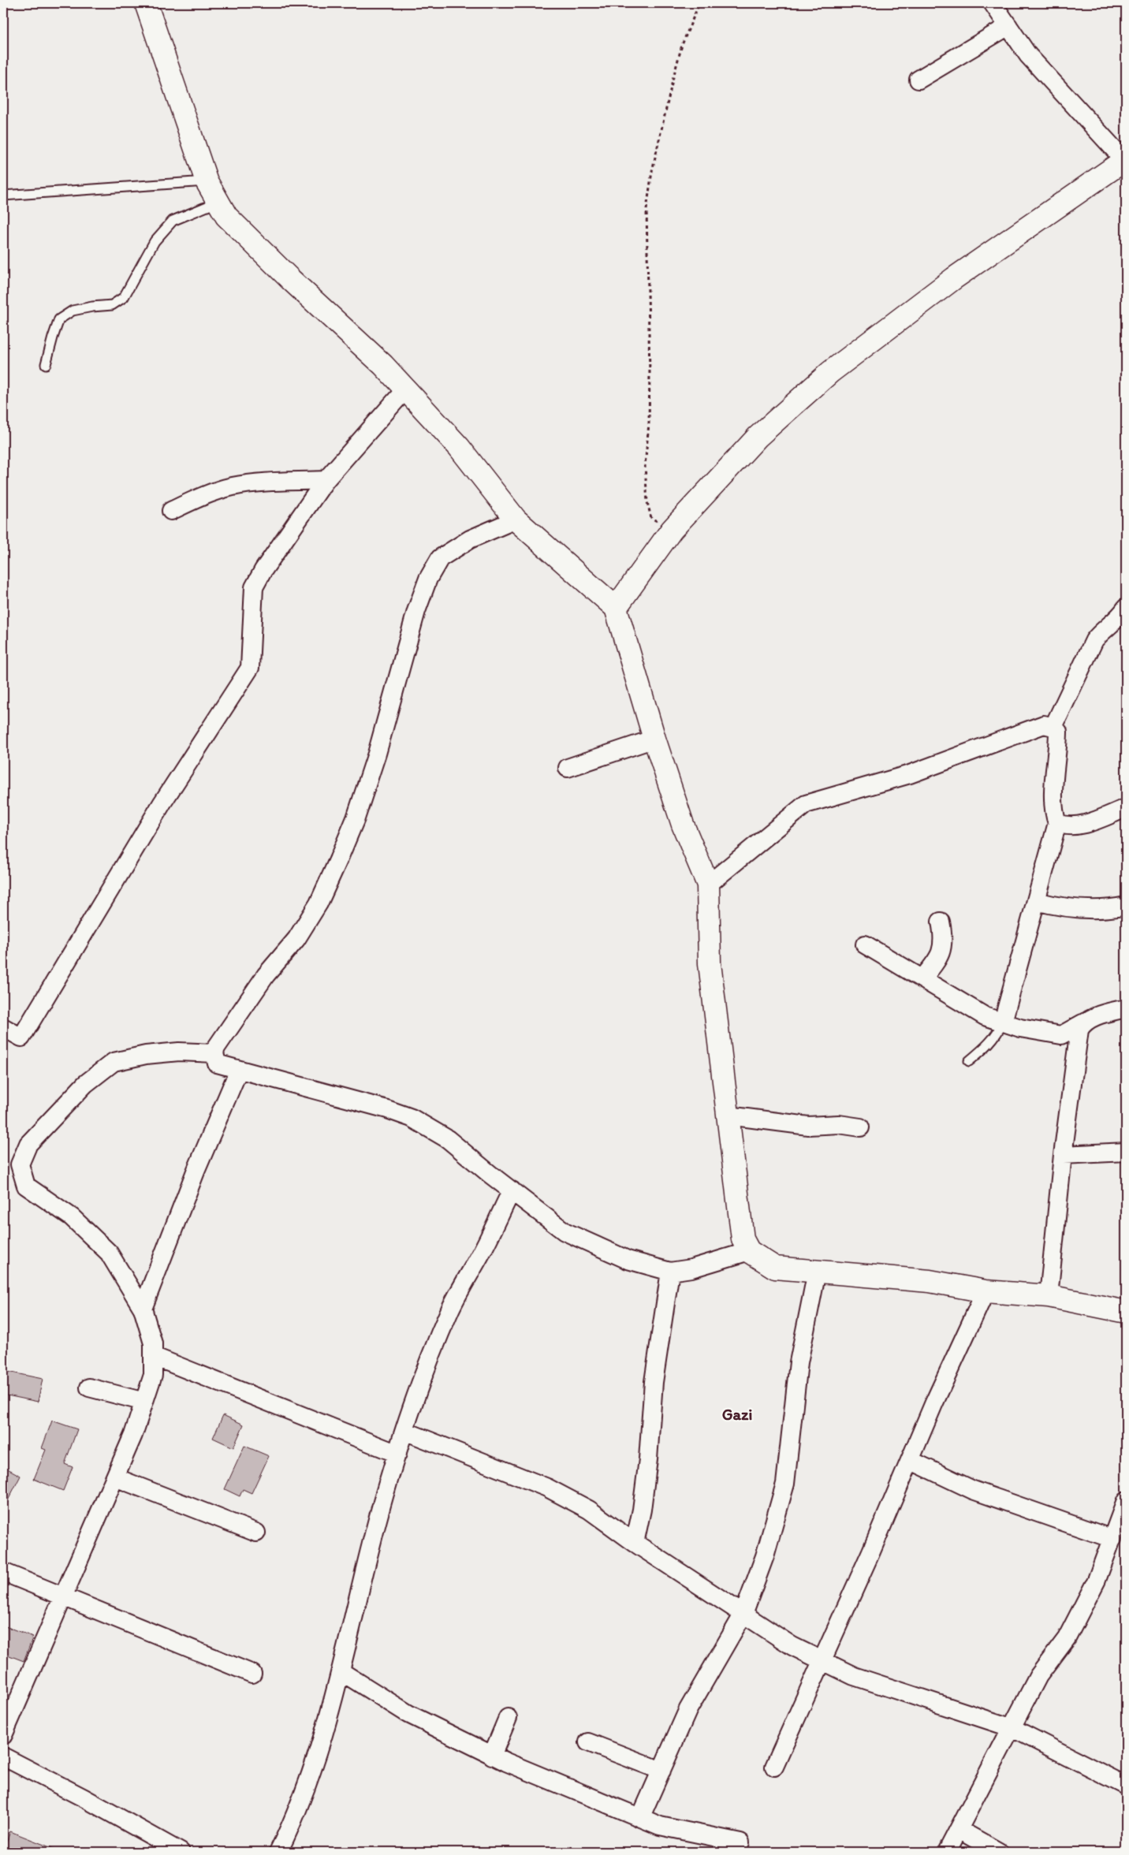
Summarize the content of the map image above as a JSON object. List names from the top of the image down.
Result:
{
  "districts": ["Gazi"]
}
